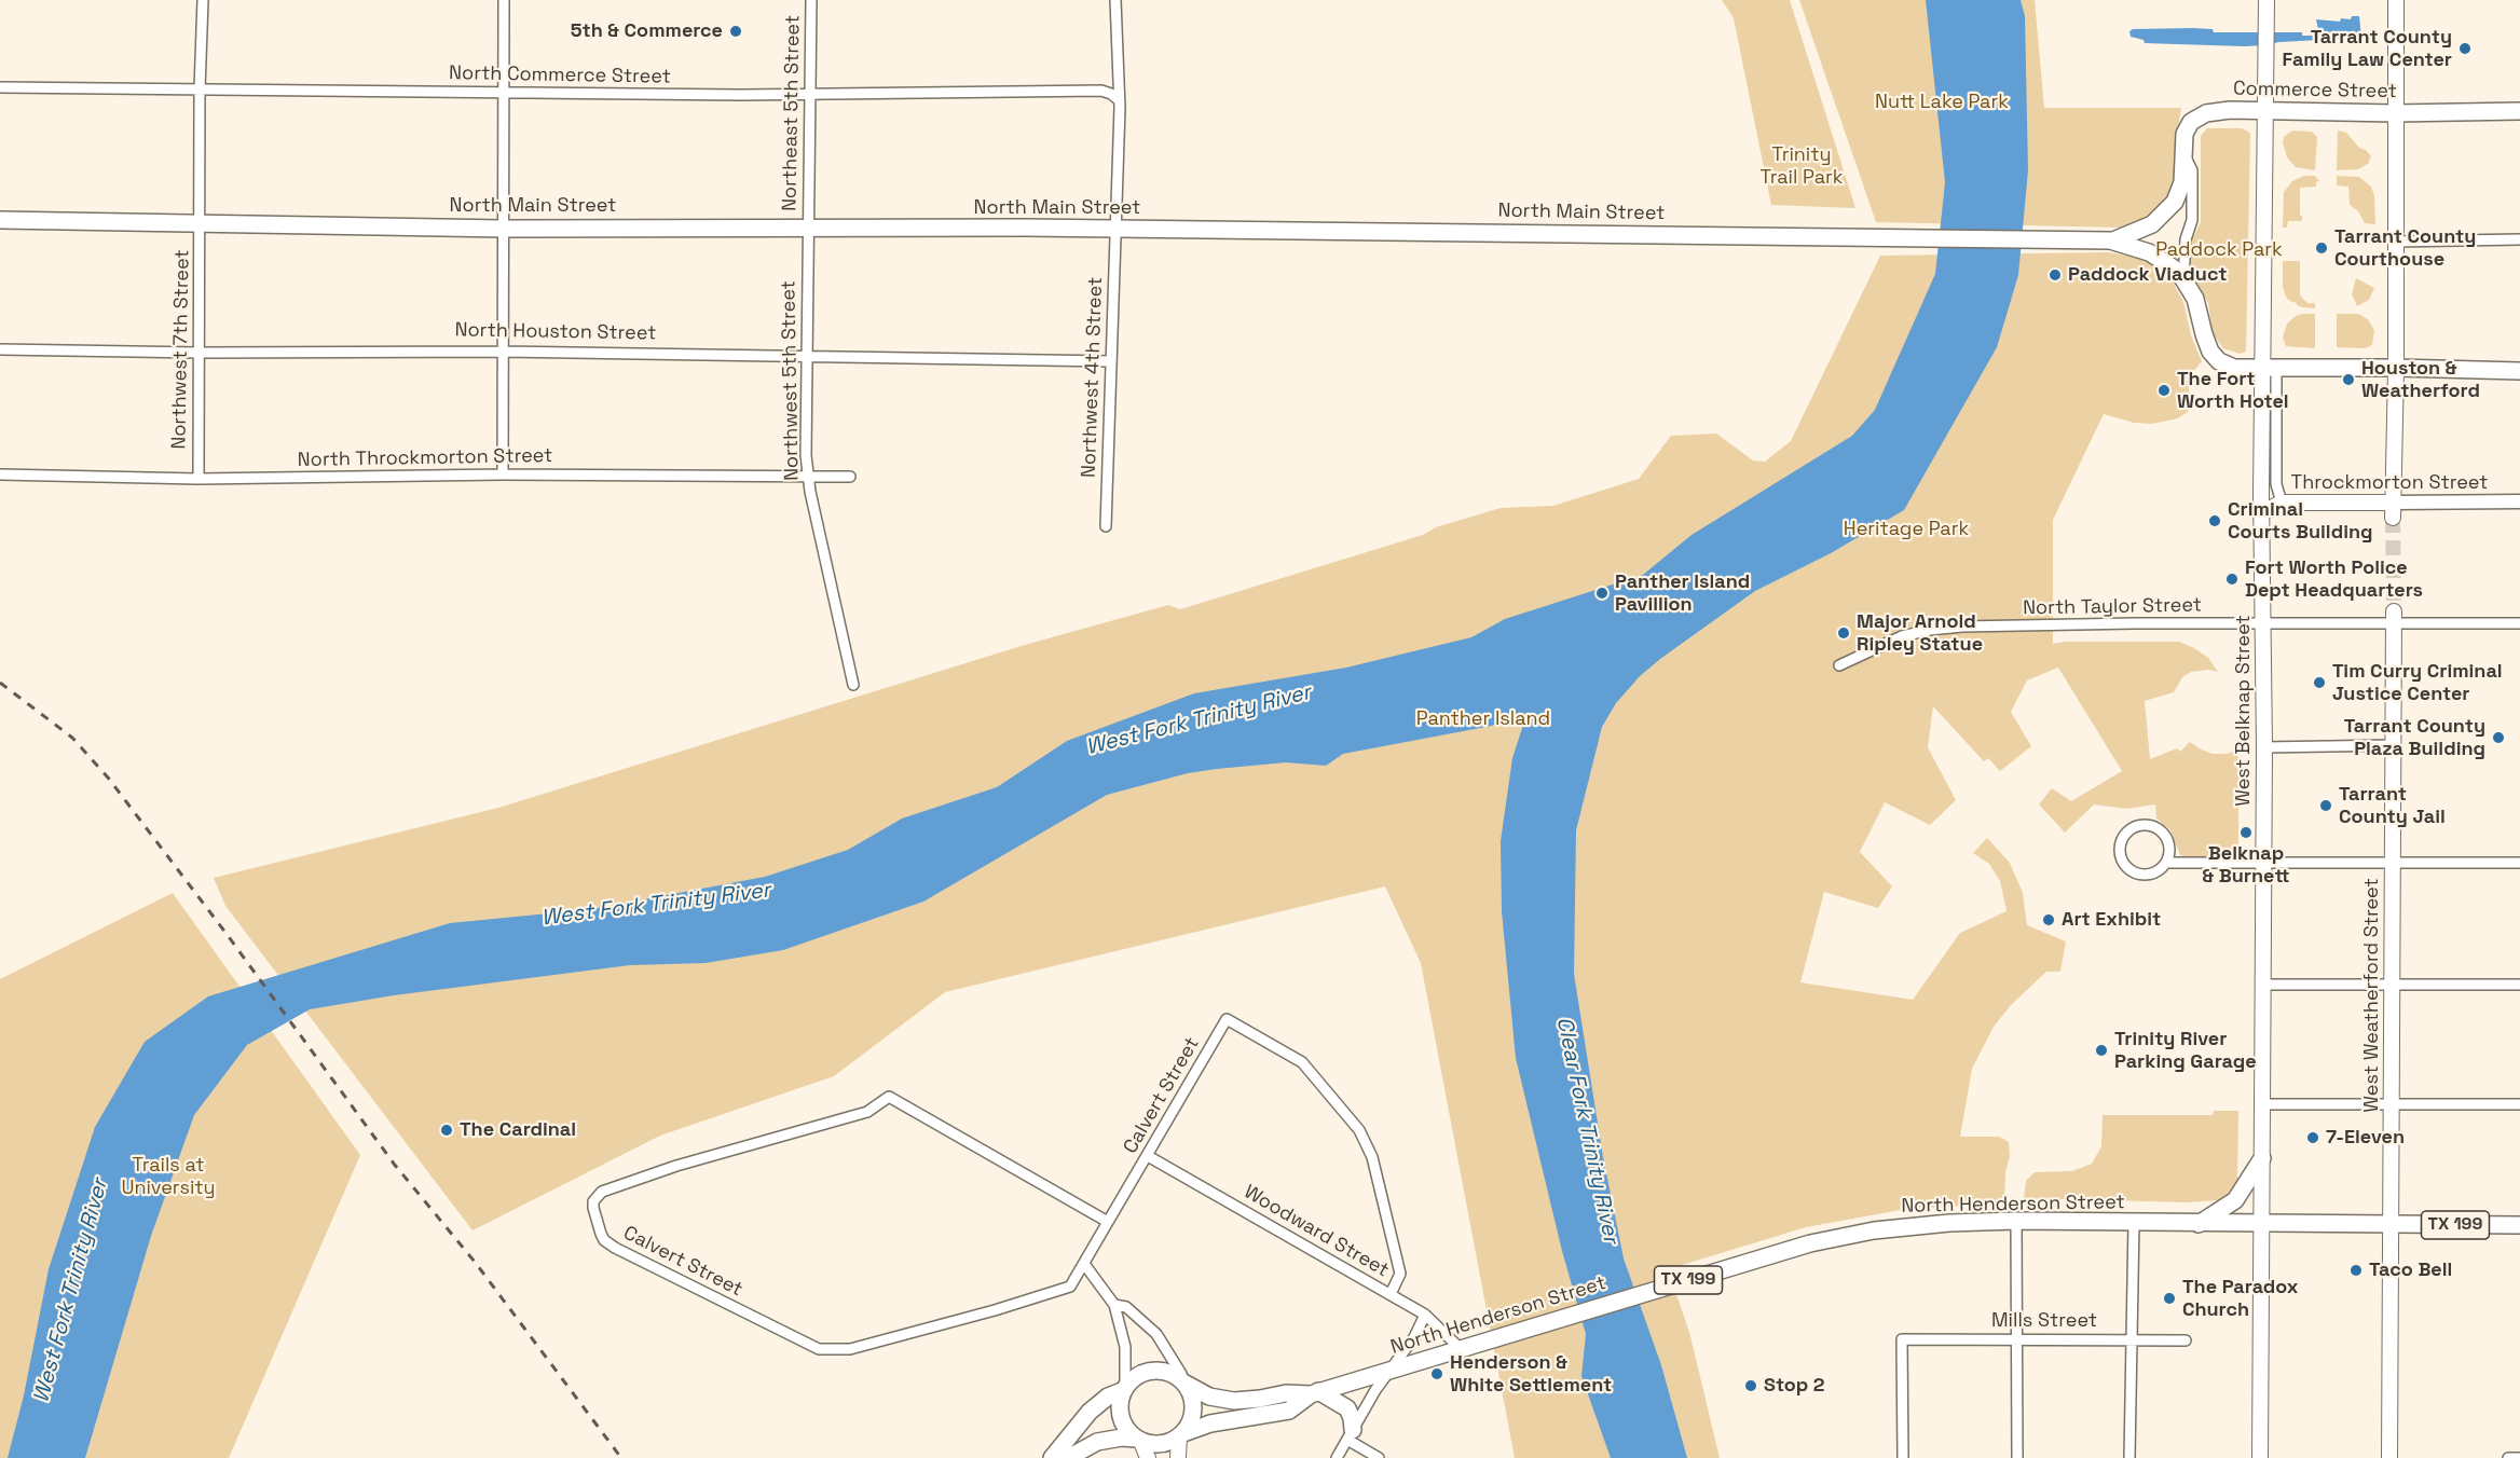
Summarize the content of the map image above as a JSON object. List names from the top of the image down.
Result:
{
  "streets": {
    "main road": [
      "Commerce Street",
      "North Main Street",
      "Throckmorton Street",
      "West Belknap Street",
      "West Weatherford Street",
      "North Henderson Street",
      "TX 199"
    ],
    "street": [
      "North Commerce Street",
      "Northeast 5th Street",
      "North Houston Street",
      "Northwest 7th Street",
      "Northwest 4th Street",
      "Northwest 5th Street",
      "North Throckmorton Street",
      "North Taylor Street",
      "Calvert Street",
      "Woodward Street",
      "Mills Street"
    ]
  },
  "crossings": [
    ["North Commerce Street", "Northeast 5th Street"],
    ["North Commerce Street", "Northwest 7th Street"],
    ["North Commerce Street", "Northwest 4th Street"],
    ["Commerce Street", "North Main Street"],
    ["Commerce Street", "West Belknap Street"],
    ["Northeast 5th Street", "North Main Street"],
    ["Northeast 5th Street", "Northwest 5th Street"],
    ["North Main Street", "Northwest 7th Street"],
    ["North Main Street", "Northwest 4th Street"],
    ["North Main Street", "Northwest 5th Street"],
    ["North Houston Street", "Northwest 7th Street"],
    ["North Houston Street", "Northwest 4th Street"],
    ["North Houston Street", "Northwest 5th Street"],
    ["Northwest 7th Street", "North Throckmorton Street"],
    ["Northwest 5th Street", "North Throckmorton Street"],
    ["Throckmorton Street", "West Belknap Street"],
    ["North Taylor Street", "West Belknap Street"],
    ["North Taylor Street", "West Weatherford Street"],
    ["West Belknap Street", "North Henderson Street"],
    ["West Weatherford Street", "North Henderson Street"],
    ["West Weatherford Street", "TX 199"],
    ["Calvert Street", "Woodward Street"],
    ["North Henderson Street", "TX 199"],
    ["North Henderson Street", "Woodward Street"]
  ],
  "water": ["West Fork Trinity River", "Clear Fork Trinity River"],
  "parks": [
    "Nutt Lake Park",
    "Trinity Trail Park",
    "Paddock Park",
    "Heritage Park",
    "Panther Island",
    "Trails at University"
  ],
  "places": [
    "5th & Commerce",
    "Tarrant County Family Law Center",
    "Tarrant County Courthouse",
    "Paddock Viaduct",
    "Houston & Weatherford",
    "The Fort Worth Hotel",
    "Criminal Courts Building",
    "Fort Worth Police Dept Headquarters",
    "Panther Island Pavillion",
    "Major Arnold Ripley Statue",
    "Tim Curry Criminal Justice Center",
    "Tarrant County Plaza Building",
    "Tarrant County Jail",
    "Belknap & Burnett",
    "Art Exhibit",
    "Trinity River Parking Garage",
    "The Cardinal",
    "7-Eleven",
    "Taco Bell",
    "The Paradox Church",
    "Henderson & White Settlement",
    "Stop 2"
  ]
}
